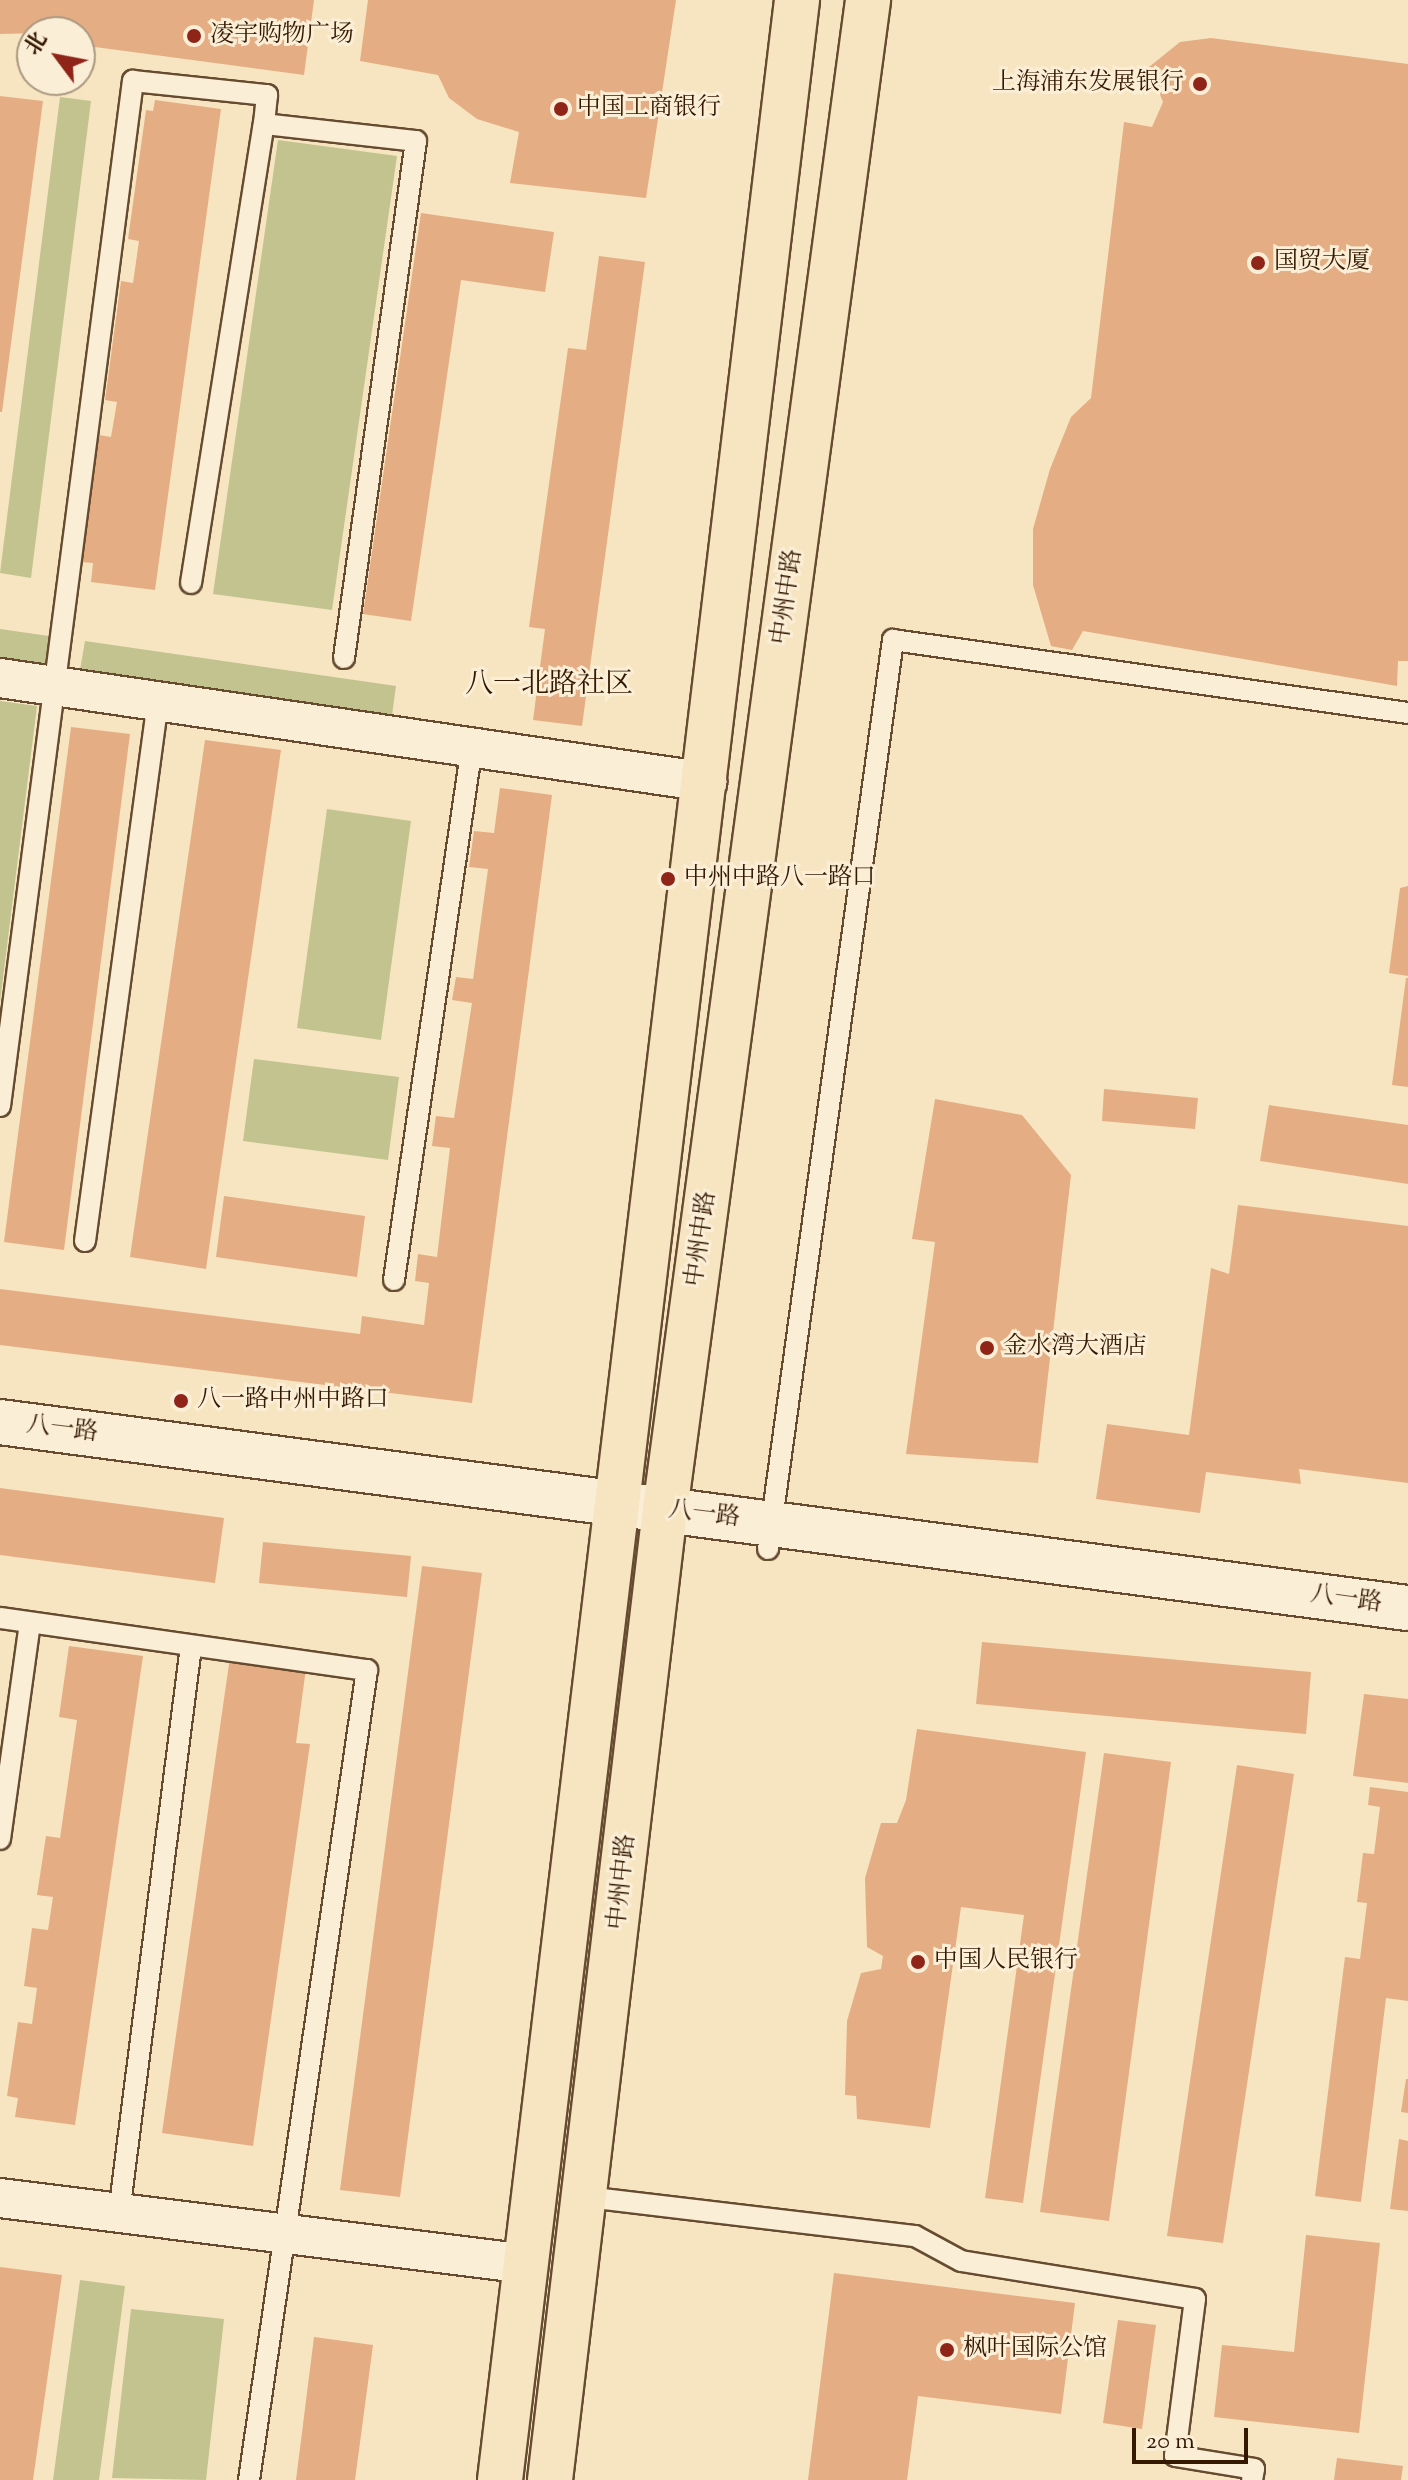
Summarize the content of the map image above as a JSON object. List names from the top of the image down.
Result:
{
  "streets": {
    "main road": ["中州中路"],
    "street": ["八一路"]
  },
  "crossings": [
    ["中州中路", "八一路"]
  ],
  "districts": ["八一北路社区"],
  "places": [
    "凌宇购物广场",
    "上海浦东发展银行",
    "中国工商银行",
    "国贸大厦",
    "中州中路八一路口",
    "金水湾大酒店",
    "八一路中州中路口",
    "中国人民银行",
    "枫叶国际公馆"
  ],
  "scale_bar": "20 m",
  "north": "top left"
}
